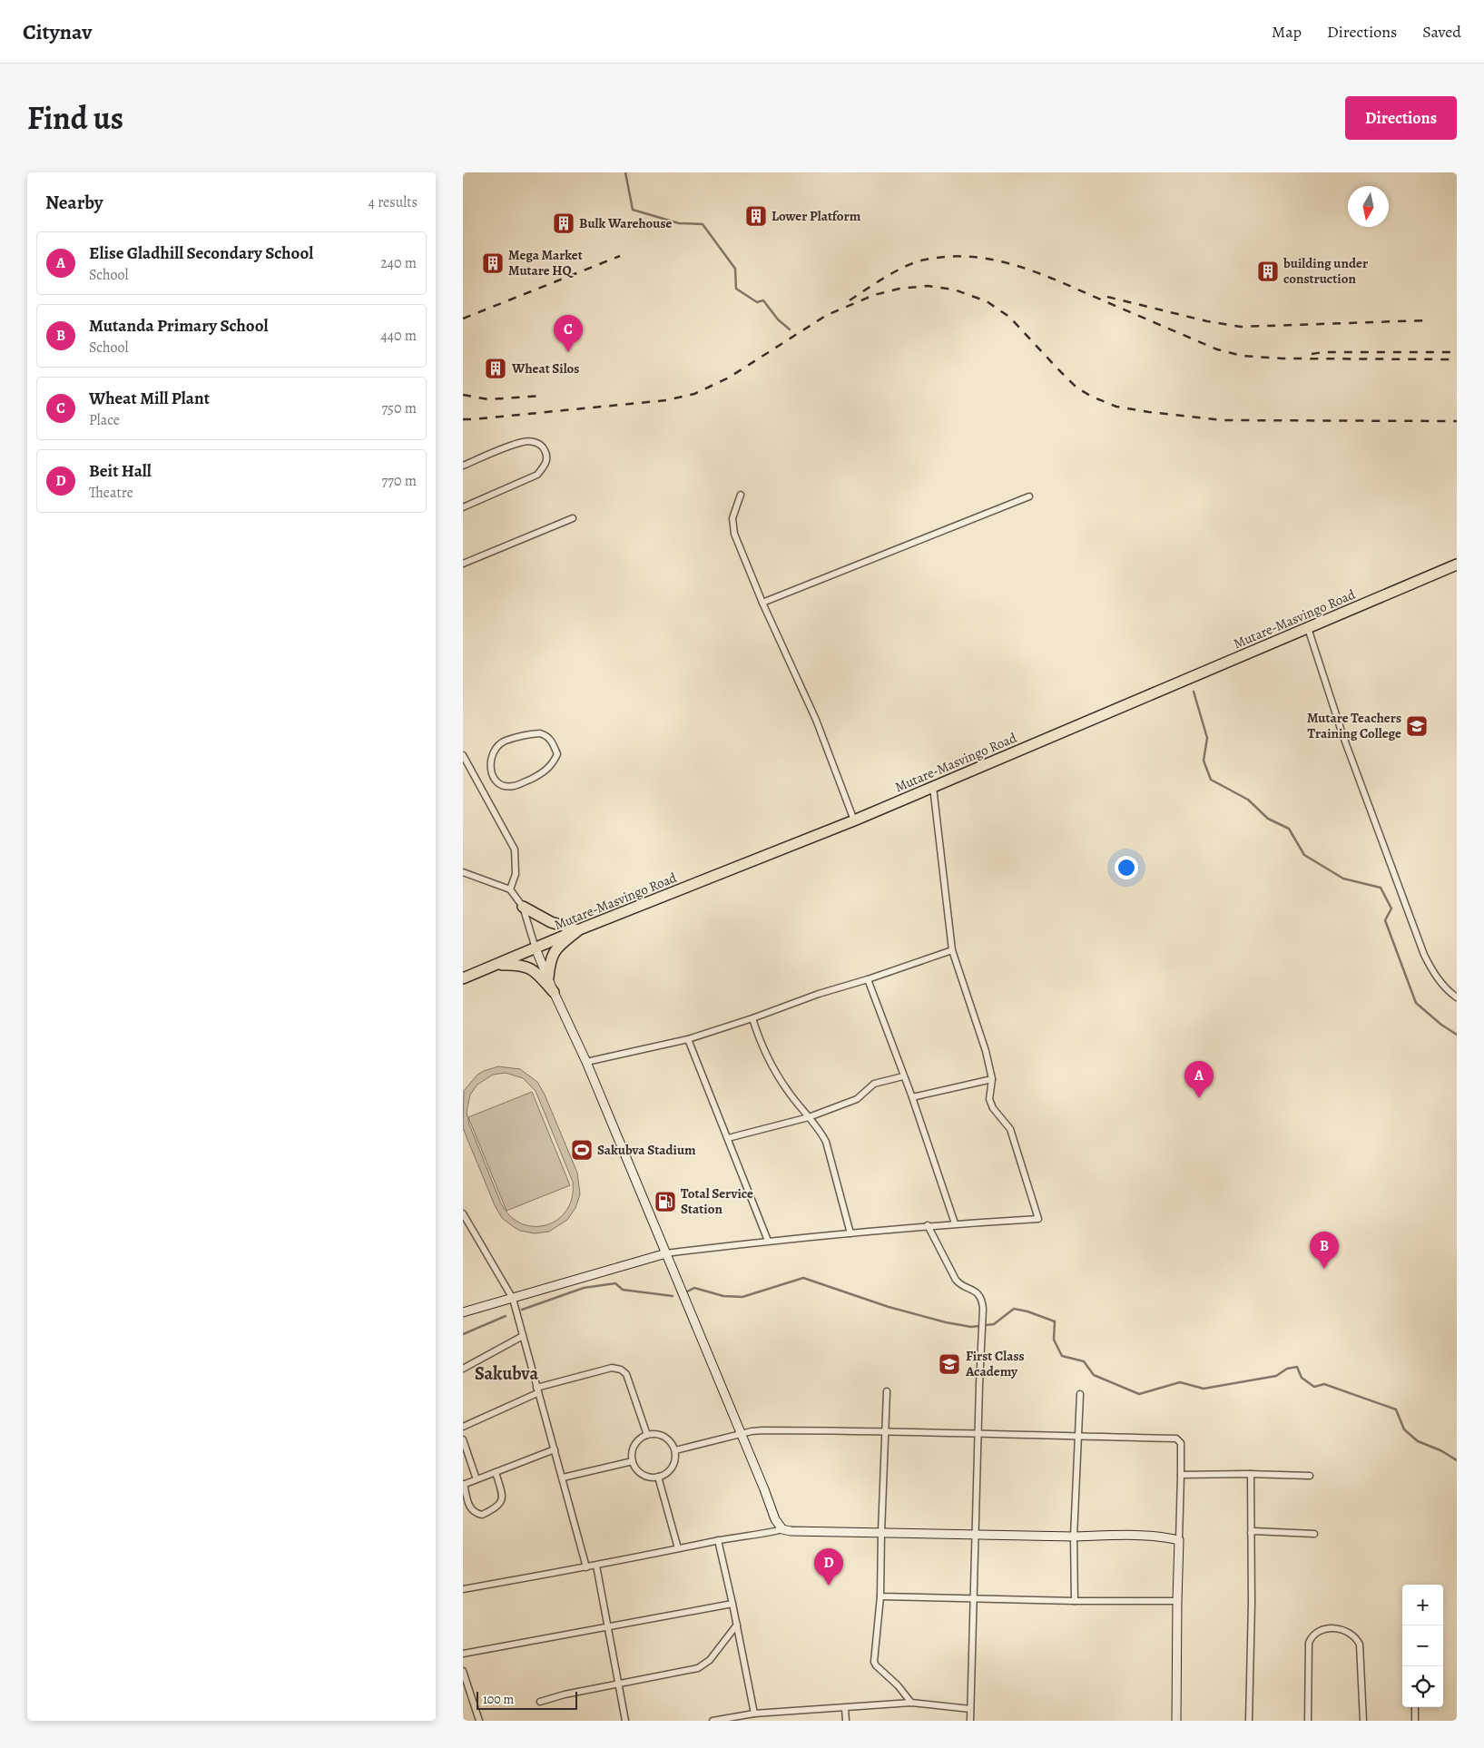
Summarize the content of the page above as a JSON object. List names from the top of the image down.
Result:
{
  "streets": {
    "highway": ["Mutare-Masvingo Road"]
  },
  "districts": ["Sakubva"],
  "places": {
    "building": [
      "Lower Platform",
      "Bulk Warehouse",
      "Mega Market Mutare HQ",
      "building under construction",
      "Wheat Silos"
    ],
    "school or university": ["Mutare Teachers Training College", "First Class Academy"],
    "sports": ["Sakubva Stadium"],
    "fuel station": ["Total Service Station"]
  },
  "scale_bar": "100 m",
  "north": "bottom",
  "page": {
    "header": "Citynav",
    "nav": ["Map", "Directions", "Saved"],
    "title": "Find us",
    "buttons": "Directions",
    "heading": ["Nearby", "4 results"],
    "list": [
      {
        "mark": "A",
        "name": "Elise Gladhill Secondary School",
        "note": "School",
        "value": "240 m"
      },
      {
        "mark": "B",
        "name": "Mutanda Primary School",
        "note": "School",
        "value": "440 m"
      },
      {
        "mark": "C",
        "name": "Wheat Mill Plant",
        "note": "Place",
        "value": "750 m"
      },
      {
        "mark": "D",
        "name": "Beit Hall",
        "note": "Theatre",
        "value": "770 m"
      }
    ],
    "pins": [
      "C",
      "A",
      "B",
      "D"
    ],
    "map_buttons": ["+", "−"],
    "scale": "100 m"
  }
}
